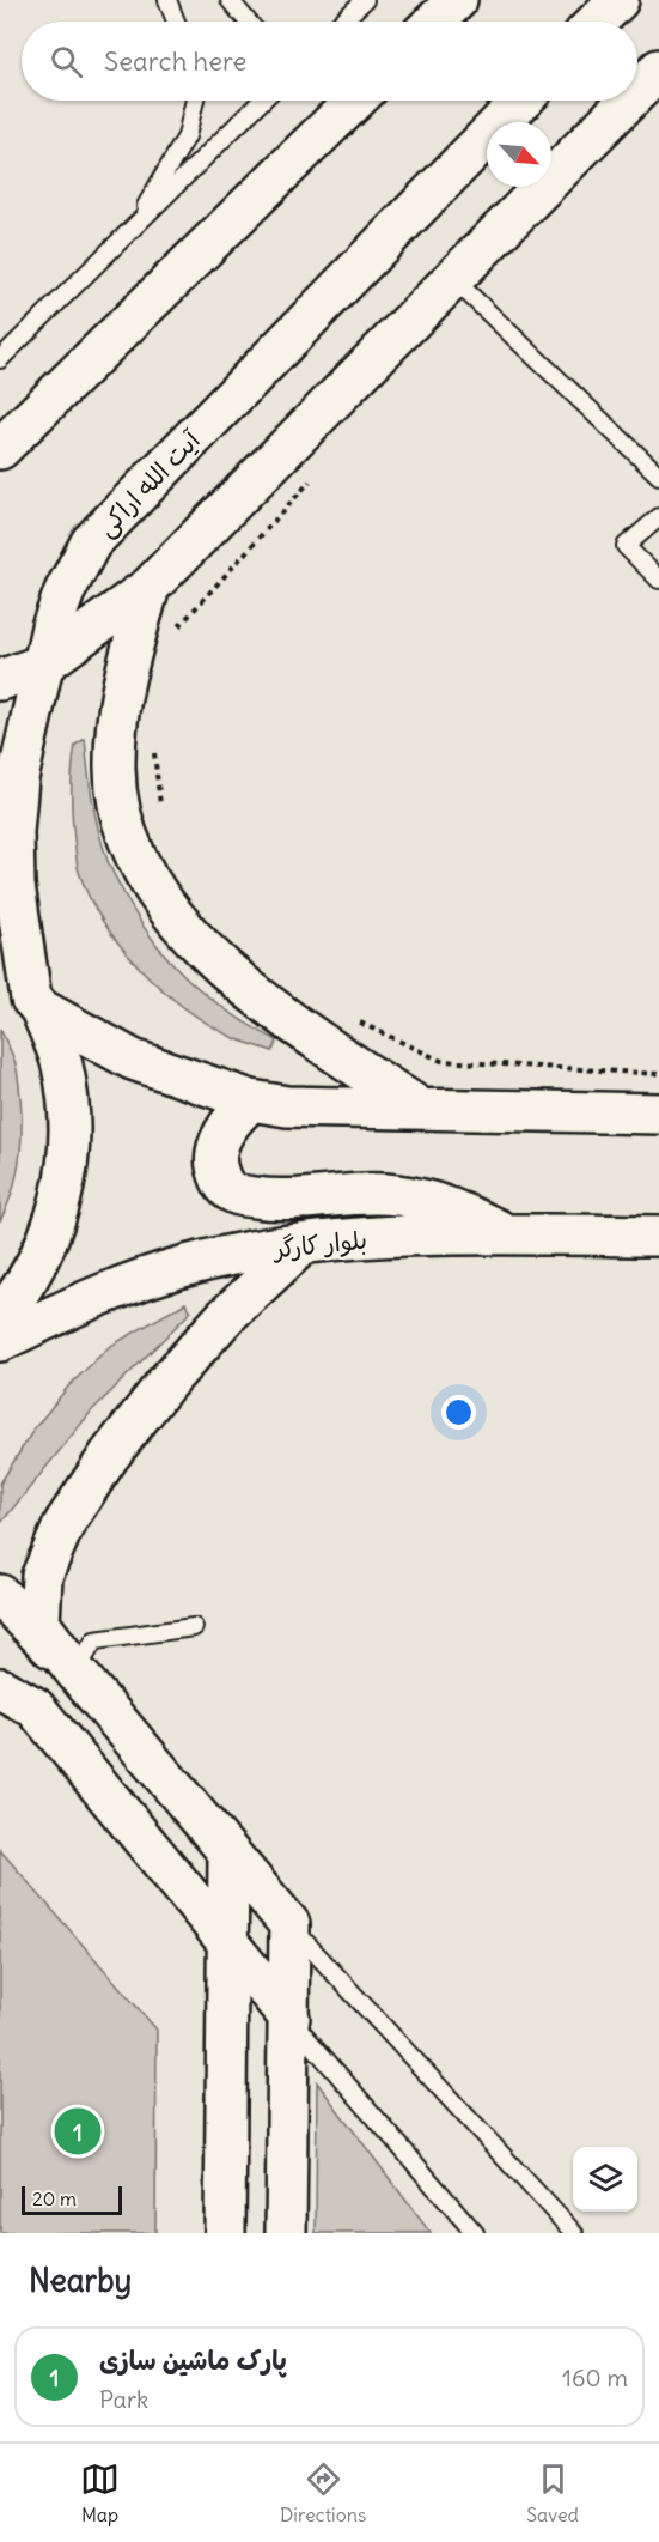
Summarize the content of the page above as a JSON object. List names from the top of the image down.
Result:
{
  "streets": {
    "main road": ["آیت الله اراکی", "بلوار کارگر"]
  },
  "scale_bar": "20 m",
  "north": "bottom right",
  "page": {
    "search": "Search here",
    "pins": "1",
    "scale": "20 m",
    "heading": "Nearby",
    "list": [
      {
        "mark": "1",
        "name": "پارک ماشین سازی",
        "note": "Park",
        "value": "160 m"
      }
    ],
    "nav": ["Map", "Directions", "Saved"]
  }
}
